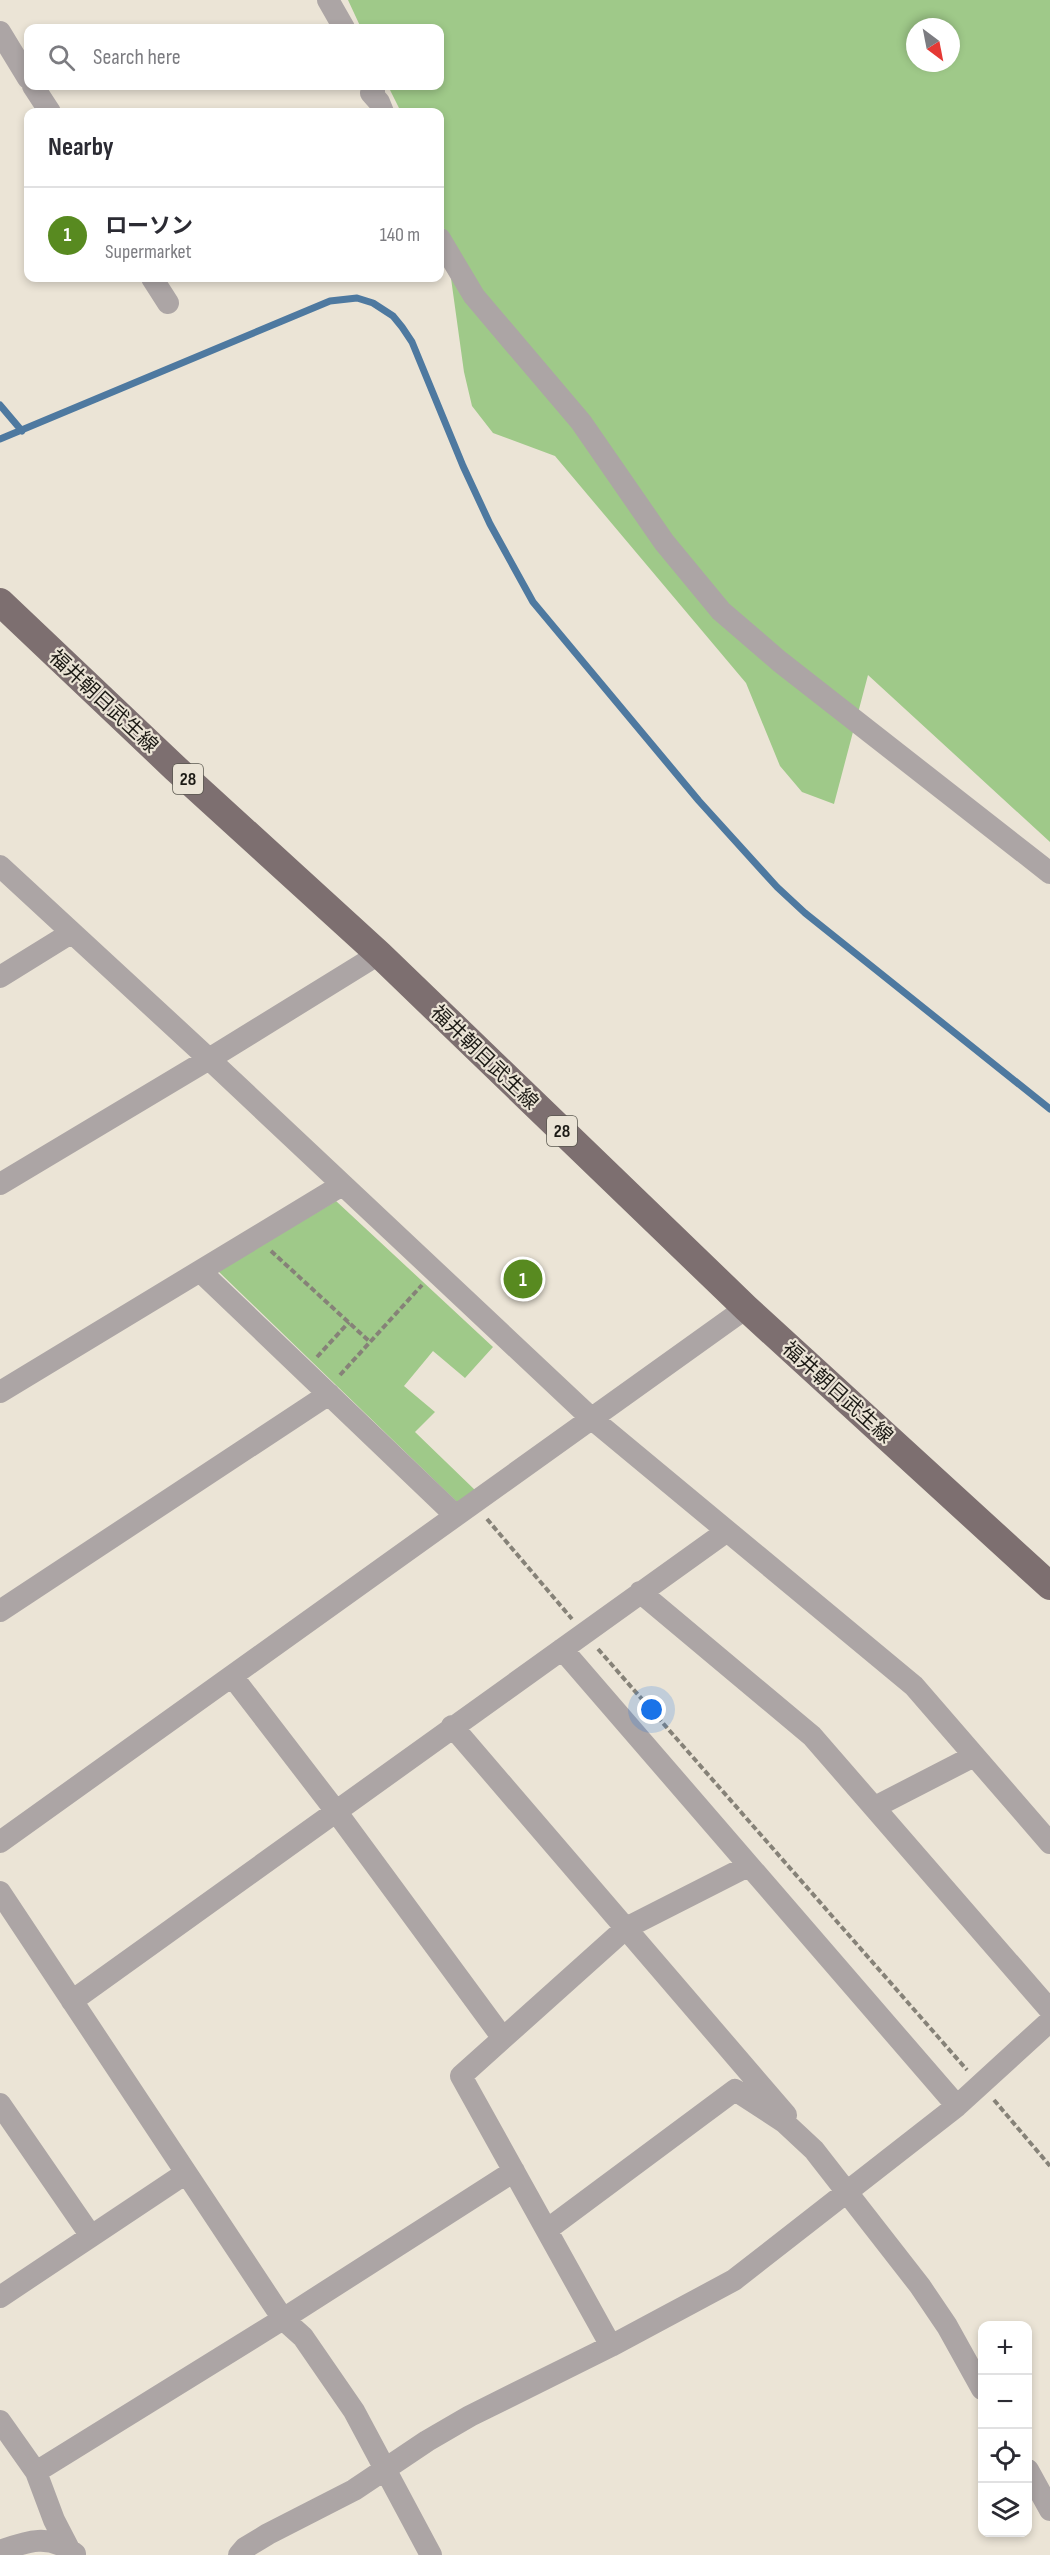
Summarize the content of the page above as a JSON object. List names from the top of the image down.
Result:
{
  "streets": {
    "main road": ["福井朝日武生線", "28"]
  },
  "north": "bottom right",
  "page": {
    "search": "Search here",
    "heading": "Nearby",
    "list": [
      {
        "mark": "1",
        "name": "ローソン",
        "note": "Supermarket",
        "value": "140 m"
      }
    ],
    "pins": "1",
    "map_buttons": ["+", "−"]
  }
}
